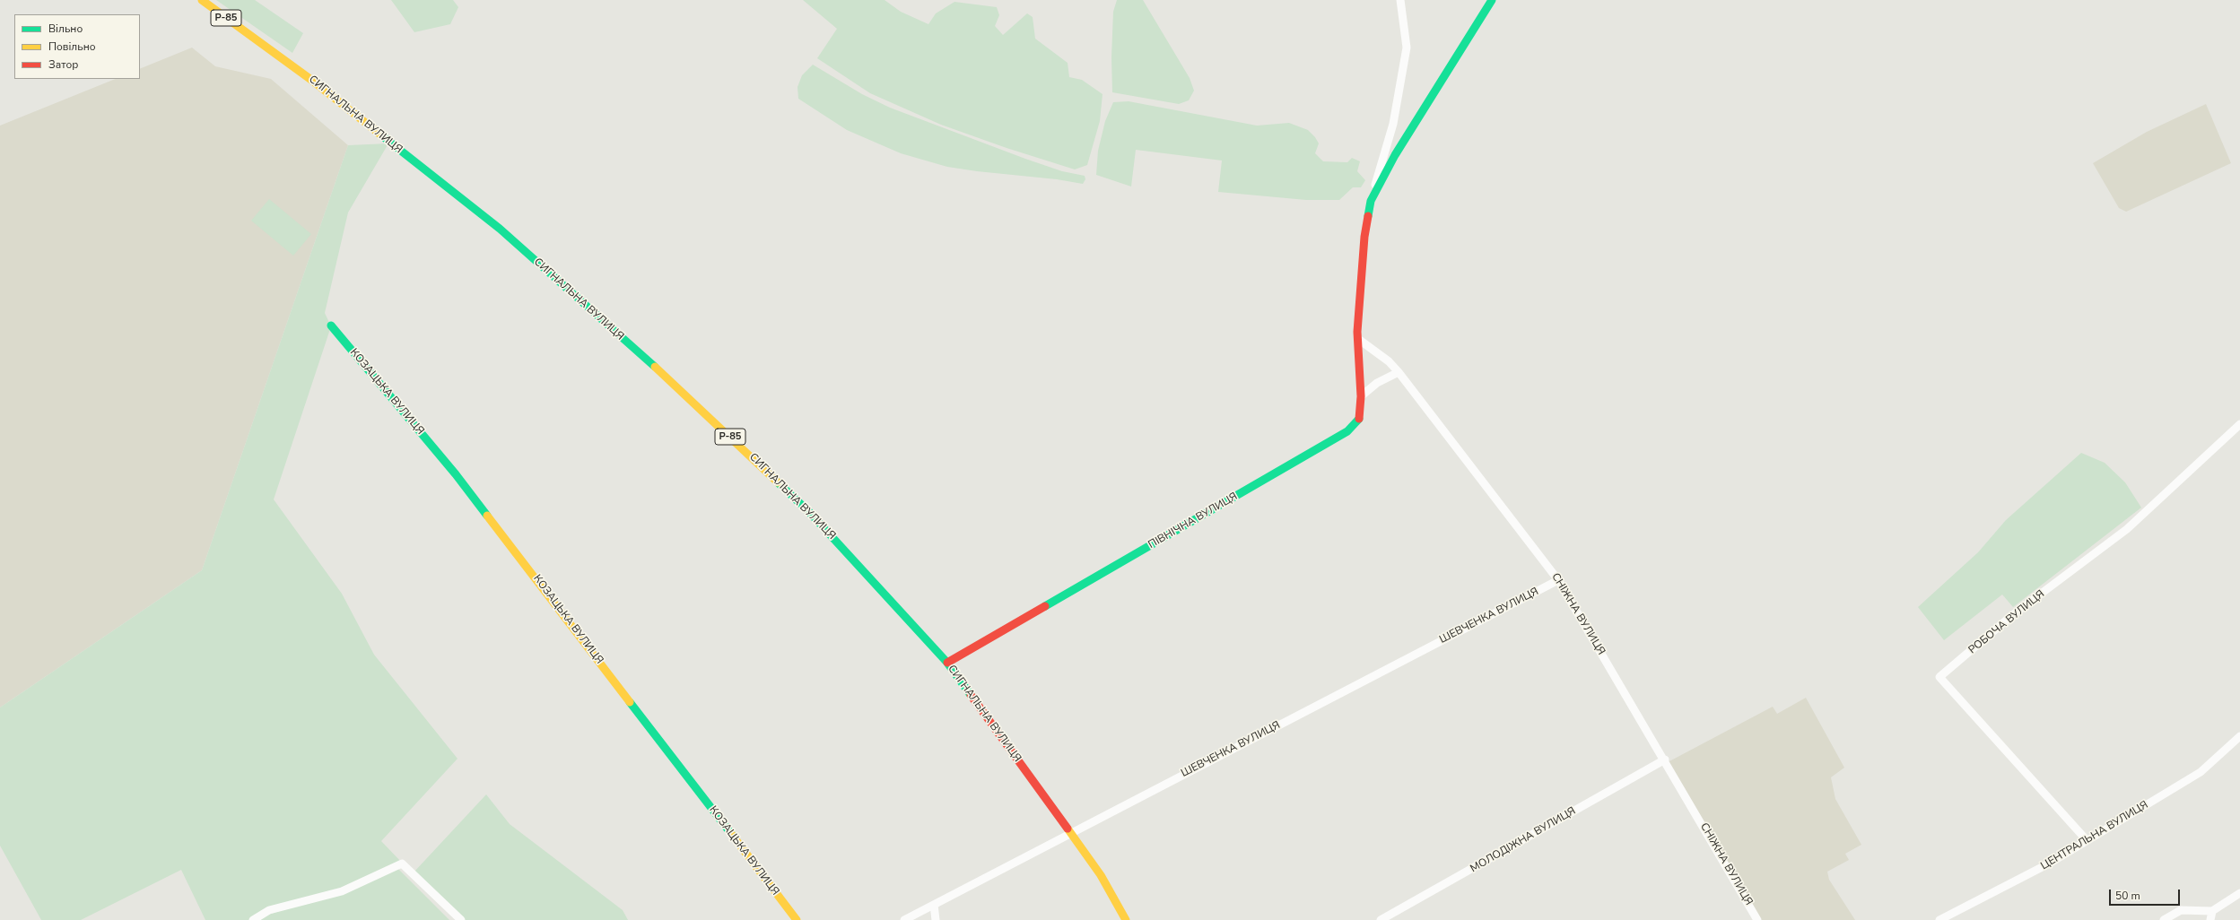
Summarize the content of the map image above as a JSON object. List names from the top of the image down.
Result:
{
  "streets": {
    "street": [
      "Р-85",
      "СИГНАЛЬНА ВУЛИЦЯ",
      "КОЗАЦЬКА ВУЛИЦЯ",
      "ПІВНІЧНА ВУЛИЦЯ",
      "СНІЖНА ВУЛИЦЯ",
      "ШЕВЧЕНКА ВУЛИЦЯ",
      "РОБОЧА ВУЛИЦЯ",
      "ЦЕНТРАЛЬНА ВУЛИЦЯ",
      "МОЛОДІЖНА ВУЛИЦЯ"
    ]
  },
  "crossings": [
    ["СИГНАЛЬНА ВУЛИЦЯ", "ПІВНІЧНА ВУЛИЦЯ"],
    ["СИГНАЛЬНА ВУЛИЦЯ", "ШЕВЧЕНКА ВУЛИЦЯ"],
    ["ПІВНІЧНА ВУЛИЦЯ", "СНІЖНА ВУЛИЦЯ"],
    ["СНІЖНА ВУЛИЦЯ", "ШЕВЧЕНКА ВУЛИЦЯ"],
    ["СНІЖНА ВУЛИЦЯ", "МОЛОДІЖНА ВУЛИЦЯ"],
    ["РОБОЧА ВУЛИЦЯ", "ЦЕНТРАЛЬНА ВУЛИЦЯ"]
  ],
  "legend": ["Вільно", "Повільно", "Затор"],
  "scale_bar": "50 m"
}
